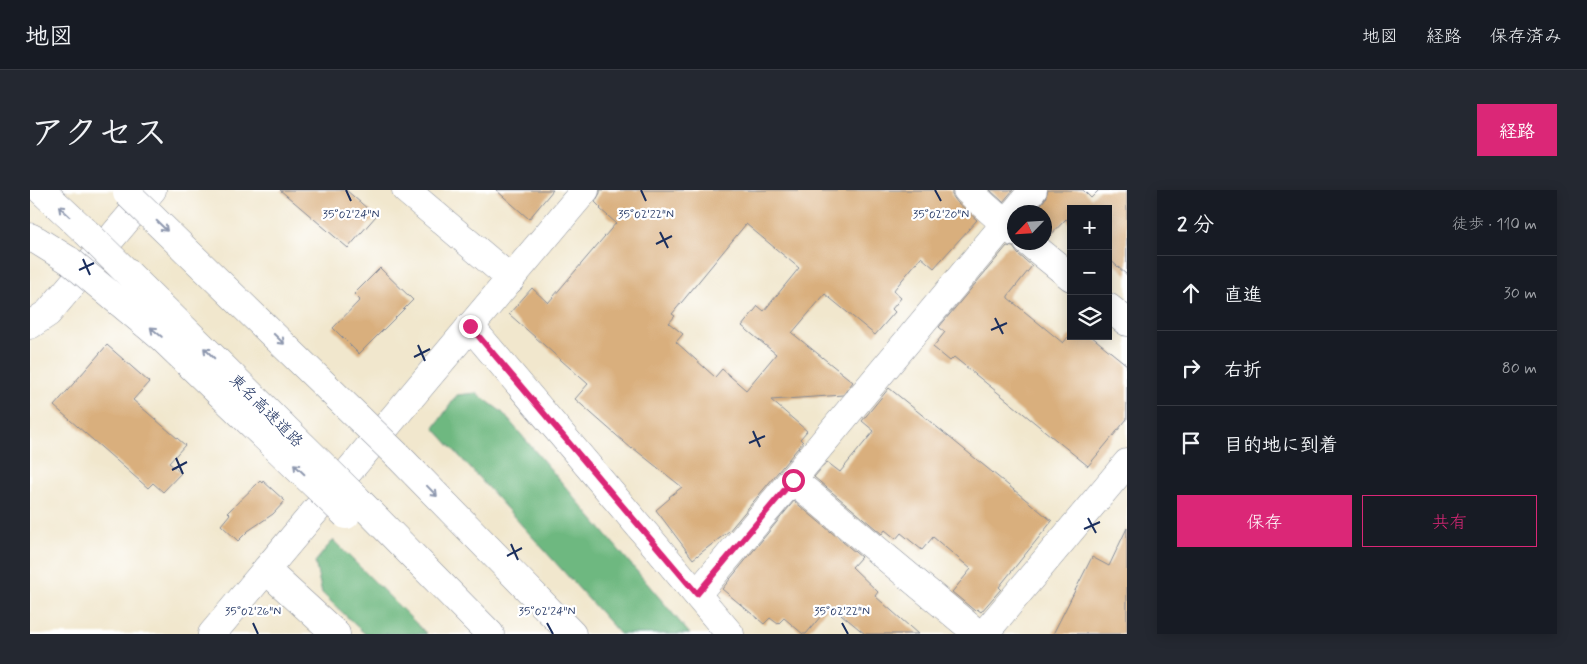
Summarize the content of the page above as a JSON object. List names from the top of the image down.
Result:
{
  "streets": {
    "main road": ["東名高速道路"]
  },
  "north": "bottom left",
  "page": {
    "header": "地図",
    "nav": ["地図", "経路", "保存済み"],
    "title": "アクセス",
    "buttons": [
      "経路",
      ["保存", "共有"]
    ],
    "heading": ["2 分", "徒歩 · 110 m"],
    "map_buttons": ["+", "−"],
    "list": [
      ["直進", "30 m"],
      ["右折", "80 m"],
      "目的地に到着"
    ]
  },
  "coordinates": [
    "35°02'24\"N",
    "35°02'22\"N",
    "35°02'20\"N",
    "35°02'26\"N"
  ]
}
